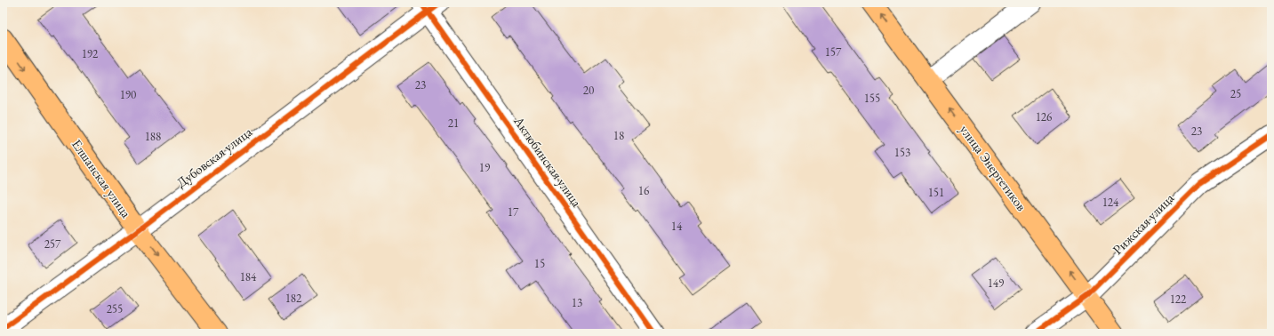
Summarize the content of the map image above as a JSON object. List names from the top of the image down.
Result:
{
  "streets": {
    "main road": ["улица Энергетиков", "Елшанская улица"],
    "street": ["Дубовская улица", "Актюбинская улица", "Рижская улица"]
  },
  "crossings": [
    ["Дубовская улица", "Актюбинская улица"],
    ["Дубовская улица", "Елшанская улица"],
    ["улица Энергетиков", "Рижская улица"]
  ],
  "one_way": ["улица Энергетиков", "Елшанская улица"],
  "house_numbers": [
    "157",
    "192",
    "23",
    "20",
    "25",
    "190",
    "155",
    "126",
    "21",
    "23",
    "18",
    "188",
    "153",
    "19",
    "16",
    "151",
    "124",
    "17",
    "14",
    "257",
    "15",
    "184",
    "149",
    "182",
    "122",
    "13",
    "255"
  ]
}
